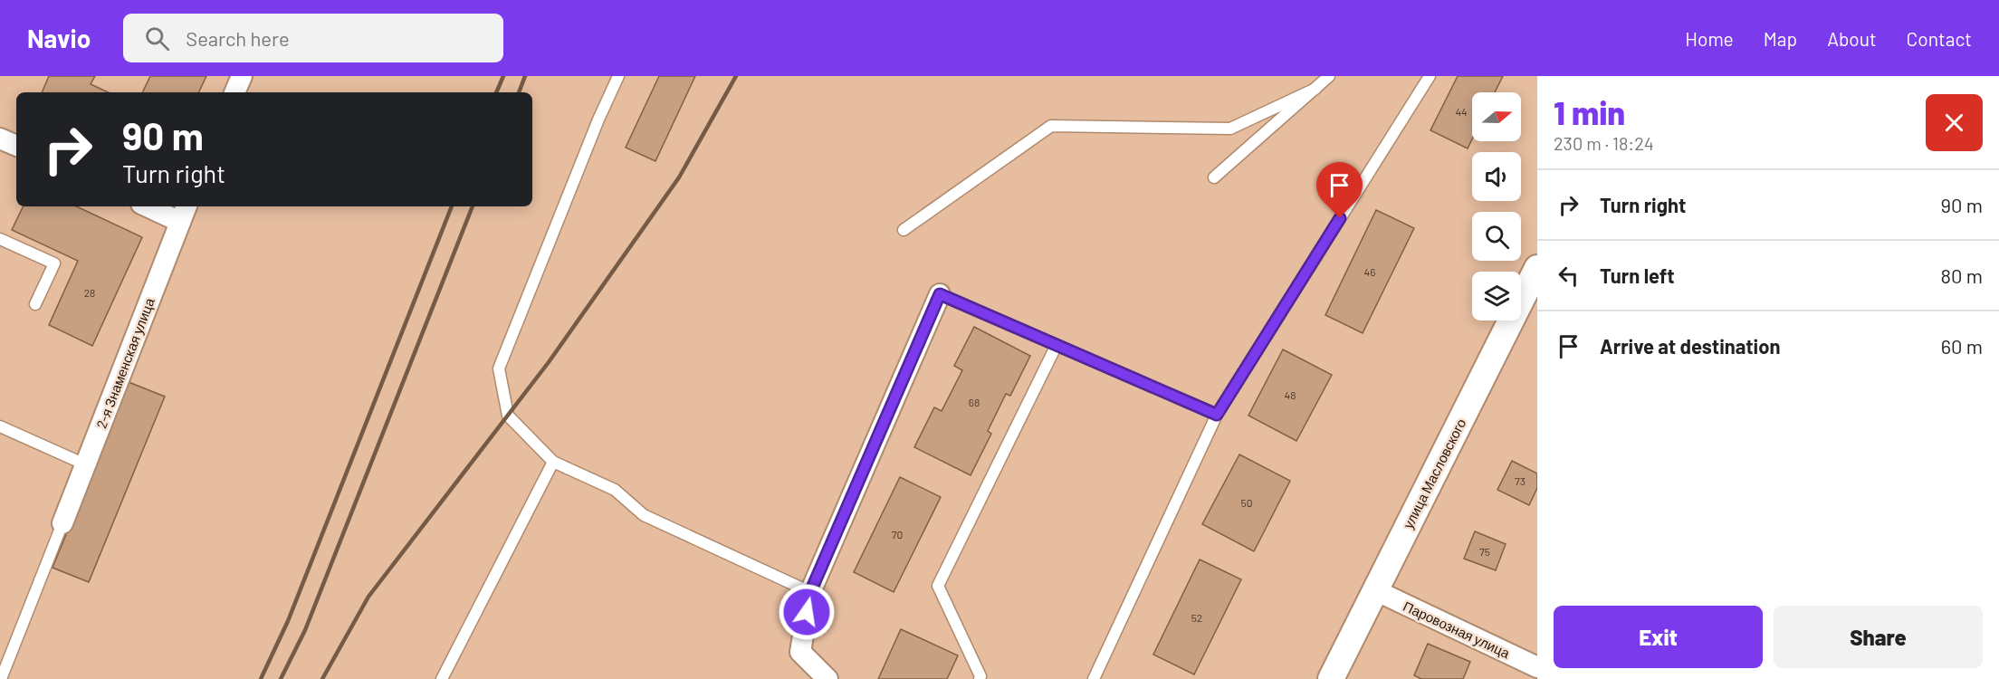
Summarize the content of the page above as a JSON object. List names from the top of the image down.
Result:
{
  "streets": {
    "street": ["2-я Знаменская улица", "улица Масловского", "Паровозная улица"]
  },
  "crossings": [
    ["улица Масловского", "Паровозная улица"]
  ],
  "house_numbers": [
    "44",
    "46",
    "28",
    "48",
    "68",
    "73",
    "50",
    "70",
    "75",
    "52"
  ],
  "north": "right",
  "page": {
    "header": "Navio",
    "search": "Search here",
    "nav": [
      "Home",
      "Map",
      "About",
      "Contact"
    ],
    "heading": ["1 min", "230 m · 18:24"],
    "turn": ["90 m", "Turn right"],
    "list": [
      {
        "name": "Turn right",
        "value": "90 m"
      },
      {
        "name": "Turn left",
        "value": "80 m"
      },
      {
        "name": "Arrive at destination",
        "value": "60 m"
      }
    ],
    "buttons": ["Exit", "Share"]
  }
}
